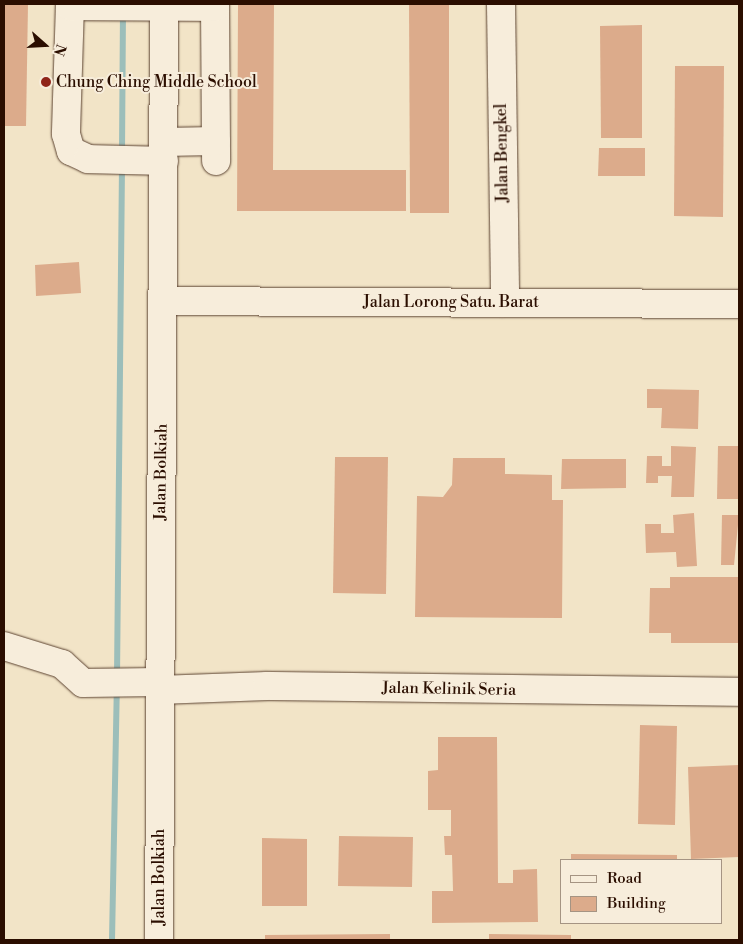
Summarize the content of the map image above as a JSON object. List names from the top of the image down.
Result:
{
  "streets": {
    "street": [
      "Jalan Bengkel",
      "Jalan Lorong Satu. Barat",
      "Jalan Bolkiah",
      "Jalan Kelinik Seria"
    ]
  },
  "crossings": [
    ["Jalan Bengkel", "Jalan Lorong Satu. Barat"],
    ["Jalan Lorong Satu. Barat", "Jalan Bolkiah"],
    ["Jalan Bolkiah", "Jalan Kelinik Seria"]
  ],
  "places": ["Chung Ching Middle School"],
  "legend": ["Road", "Building"],
  "north": "right"
}
